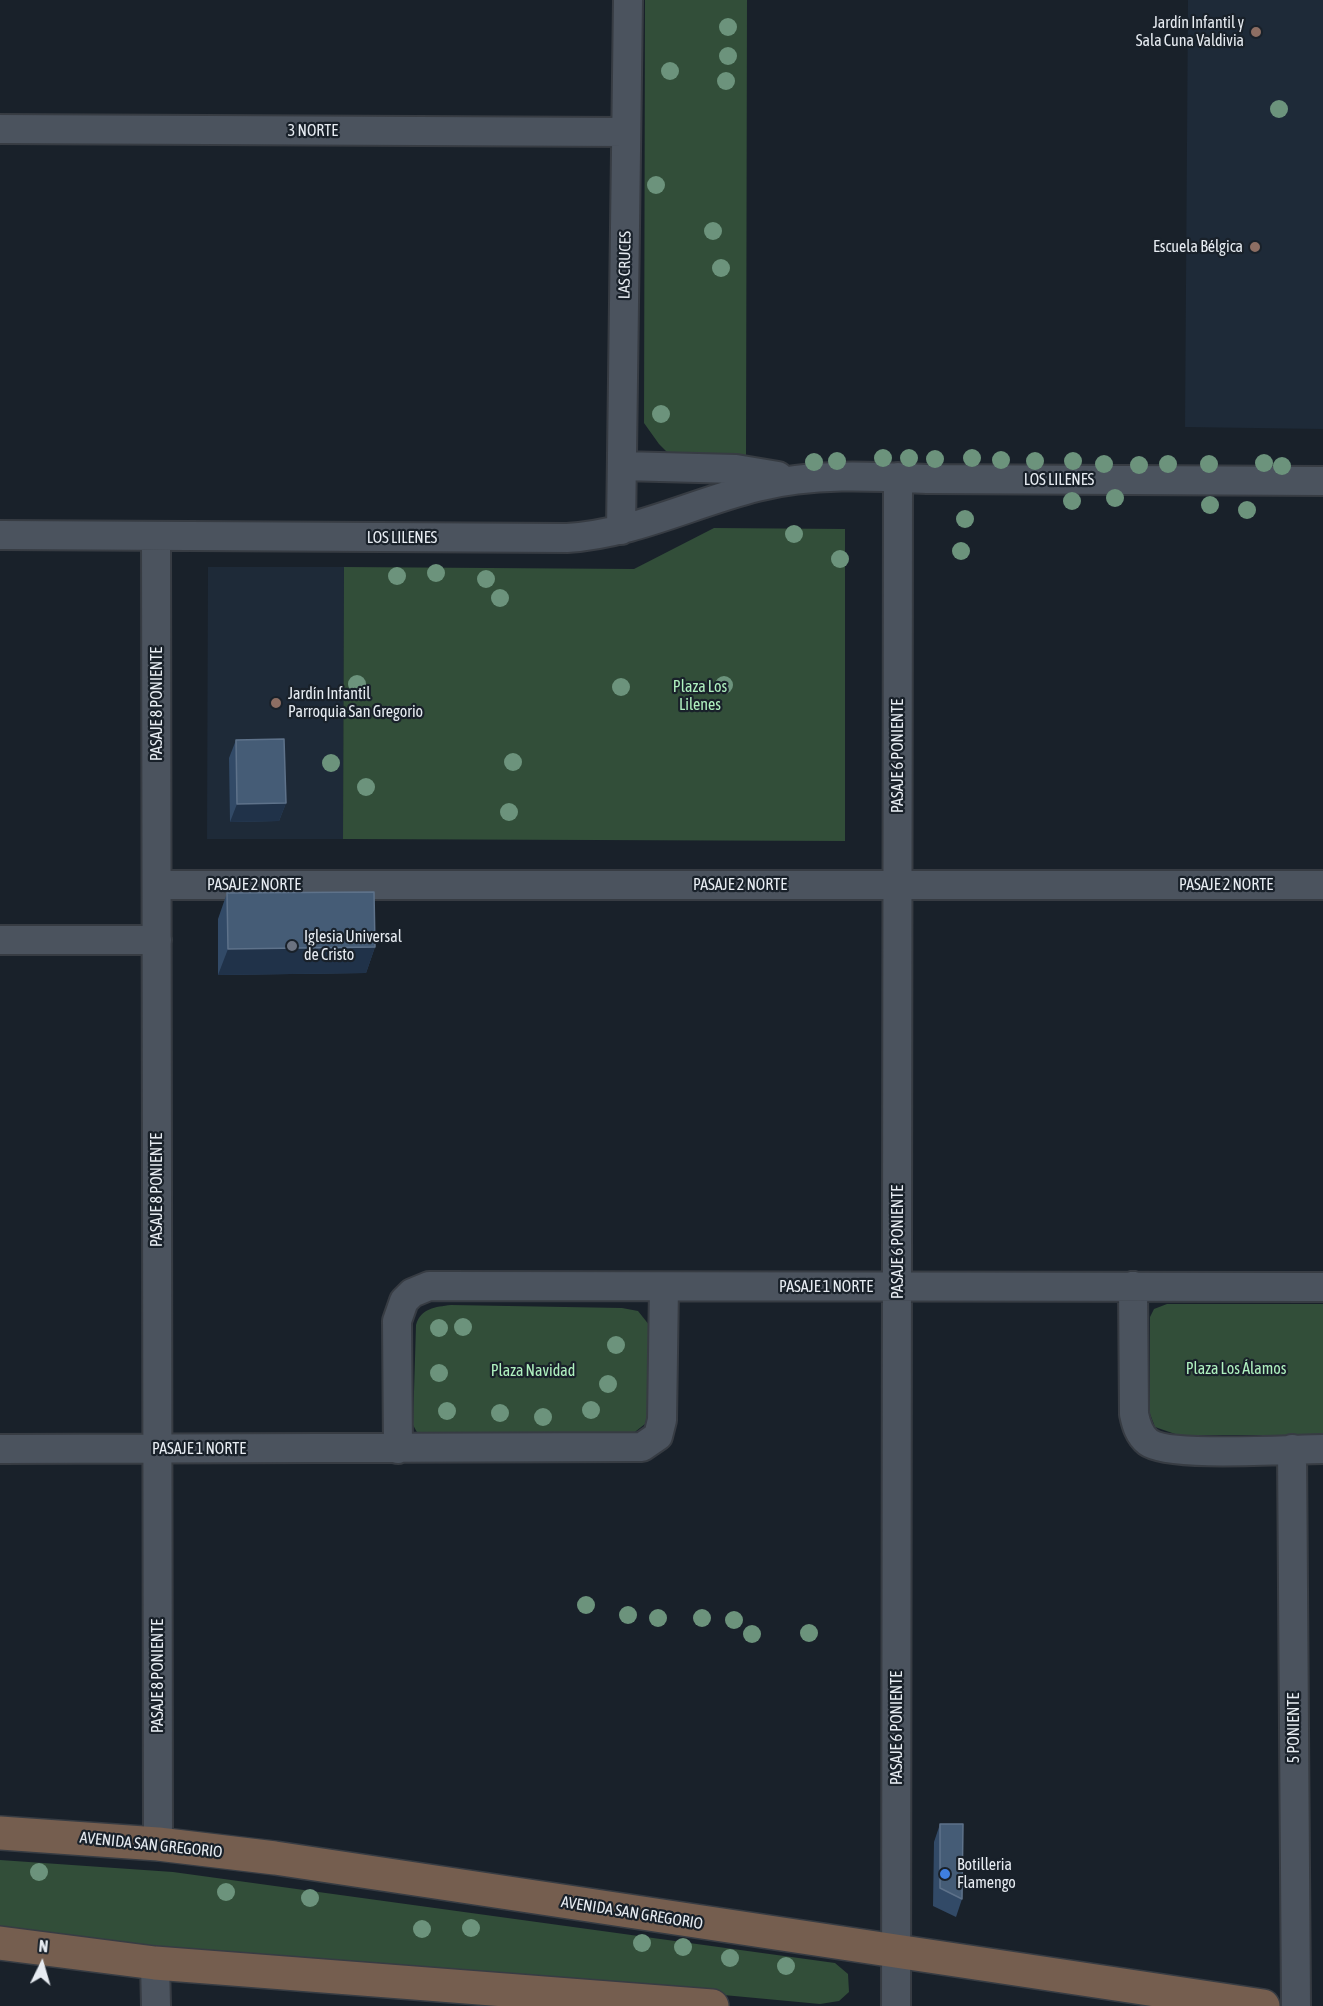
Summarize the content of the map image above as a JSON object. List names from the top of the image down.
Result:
{
  "streets": {
    "main road": ["AVENIDA SAN GREGORIO"],
    "street": [
      "3 NORTE",
      "LAS CRUCES",
      "LOS LILENES",
      "PASAJE 8 PONIENTE",
      "PASAJE 6 PONIENTE",
      "PASAJE 2 NORTE",
      "PASAJE 1 NORTE",
      "5 PONIENTE"
    ]
  },
  "crossings": [
    ["3 NORTE", "LAS CRUCES"],
    ["LAS CRUCES", "LOS LILENES"],
    ["LOS LILENES", "PASAJE 8 PONIENTE"],
    ["LOS LILENES", "PASAJE 6 PONIENTE"],
    ["PASAJE 8 PONIENTE", "PASAJE 2 NORTE"],
    ["PASAJE 8 PONIENTE", "PASAJE 1 NORTE"],
    ["PASAJE 8 PONIENTE", "AVENIDA SAN GREGORIO"],
    ["PASAJE 6 PONIENTE", "PASAJE 2 NORTE"],
    ["PASAJE 6 PONIENTE", "PASAJE 1 NORTE"],
    ["PASAJE 6 PONIENTE", "AVENIDA SAN GREGORIO"]
  ],
  "parks": ["Plaza Los Lilenes", "Plaza Los Álamos", "Plaza Navidad"],
  "places": [
    "Jardín Infantil y Sala Cuna Valdivia",
    "Escuela Bélgica",
    "Jardín Infantil Parroquia San Gregorio",
    "Iglesia Universal de Cristo",
    "Botilleria Flamengo"
  ],
  "north": "top"
}
